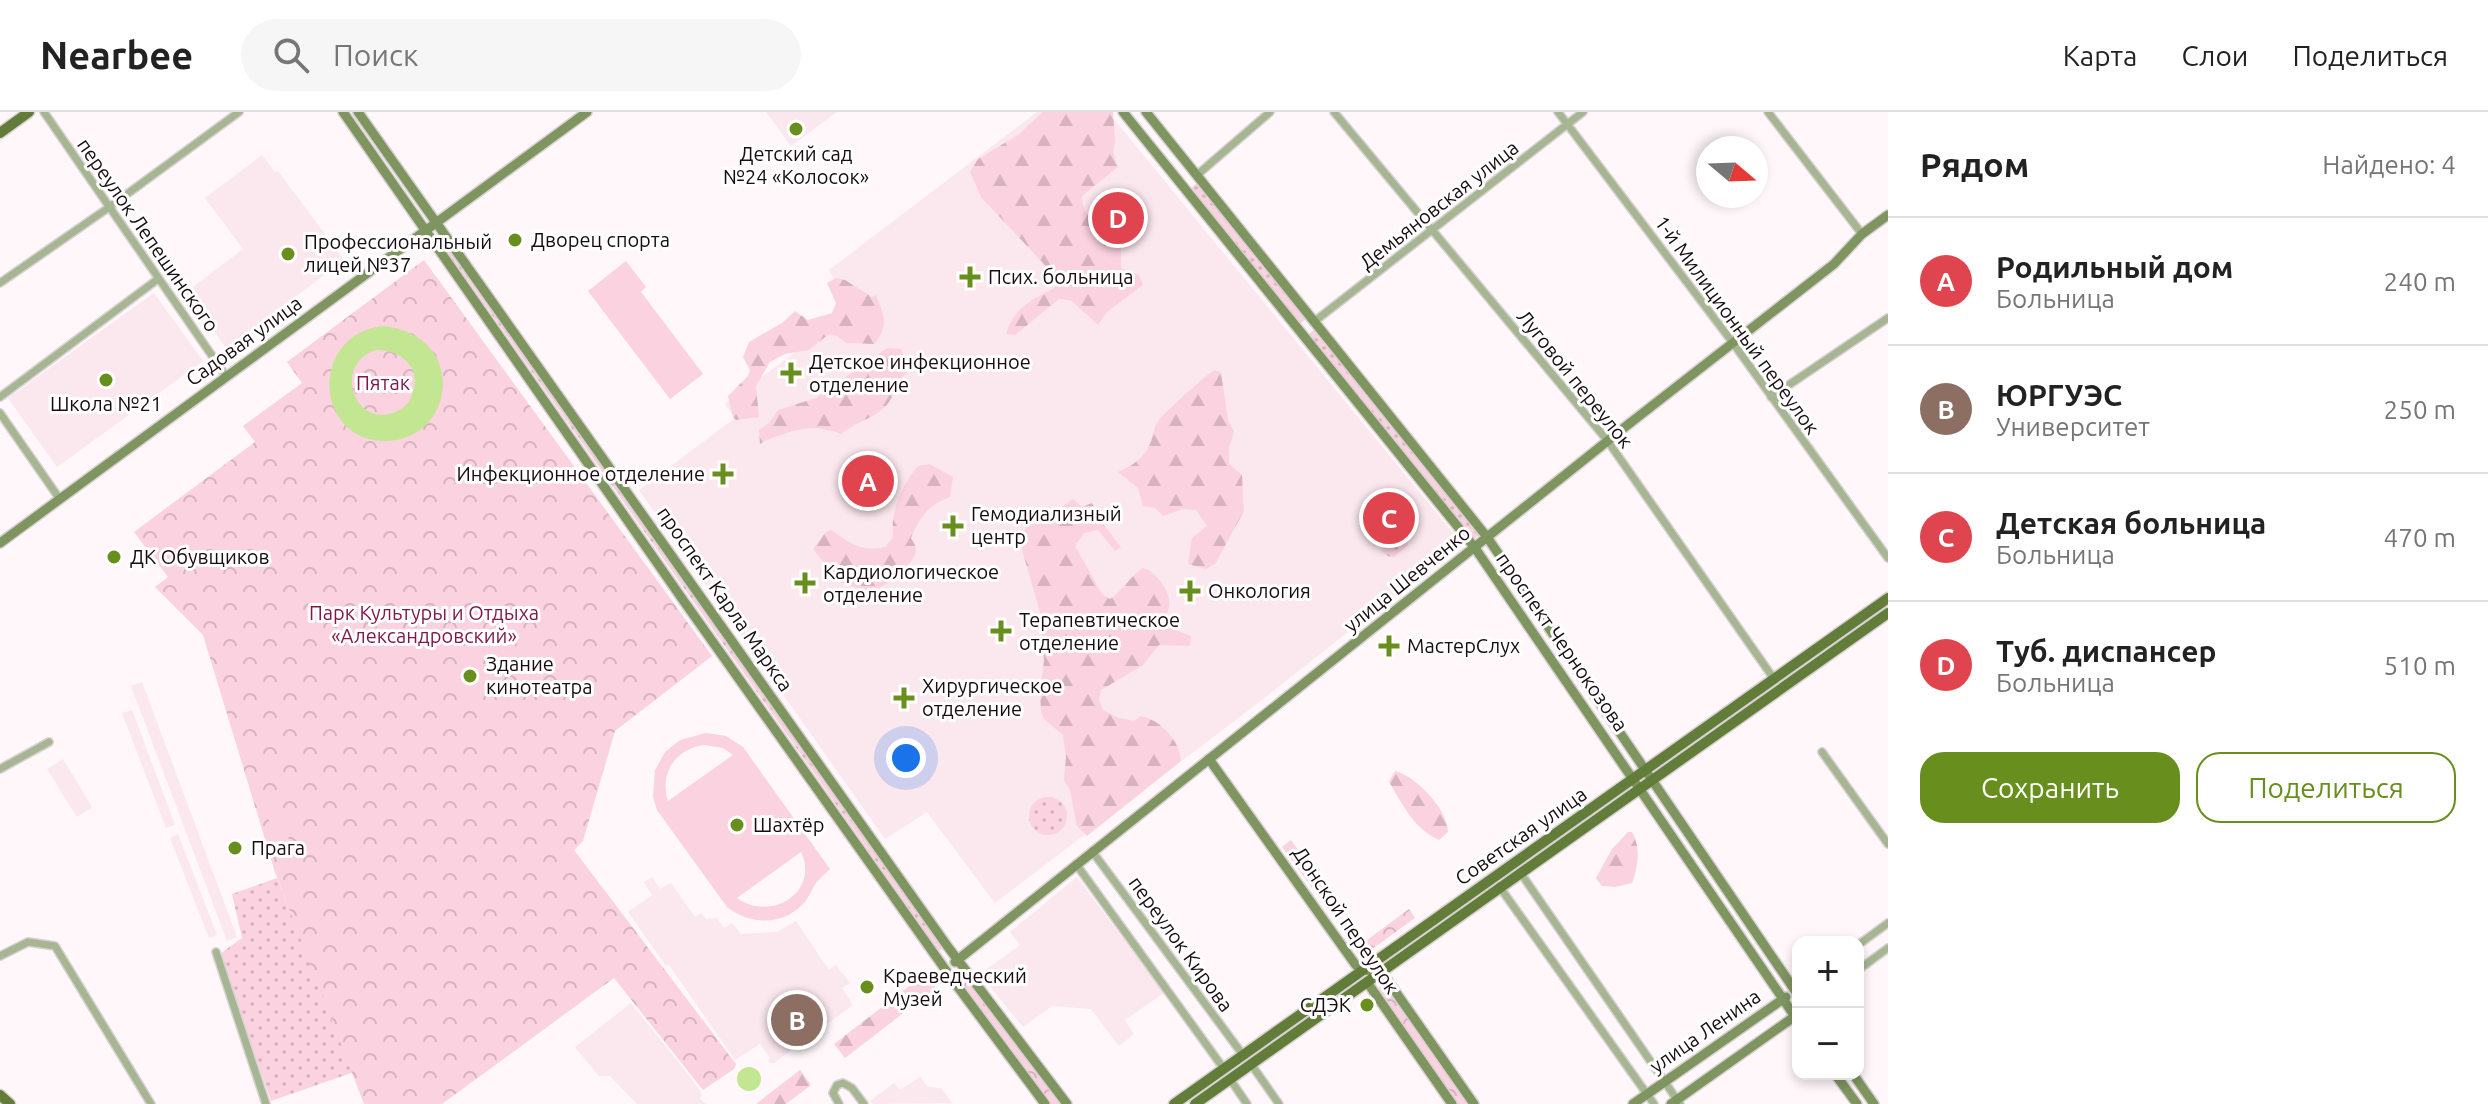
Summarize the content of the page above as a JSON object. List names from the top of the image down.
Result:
{
  "streets": {
    "main road": ["Советская улица", "Донской переулок"],
    "street": [
      "Демьяновская улица",
      "переулок Лепешинского",
      "1-й Милиционный переулок",
      "Садовая улица",
      "Луговой переулок",
      "улица Шевченко",
      "проспект Карла Маркса",
      "проспект Чернокозова",
      "переулок Кирова",
      "улица Ленина"
    ]
  },
  "crossings": [
    ["Демьяновская улица", "1-й Милиционный переулок"],
    ["Демьяновская улица", "Луговой переулок"],
    ["Демьяновская улица", "проспект Чернокозова"],
    ["переулок Лепешинского", "Садовая улица"],
    ["1-й Милиционный переулок", "улица Шевченко"],
    ["Садовая улица", "проспект Карла Маркса"],
    ["Луговой переулок", "улица Шевченко"],
    ["Луговой переулок", "Советская улица"],
    ["улица Шевченко", "проспект Карла Маркса"],
    ["улица Шевченко", "проспект Чернокозова"],
    ["улица Шевченко", "Донской переулок"],
    ["улица Шевченко", "переулок Кирова"],
    ["проспект Чернокозова", "Советская улица"],
    ["проспект Чернокозова", "улица Ленина"],
    ["Советская улица", "Донской переулок"],
    ["Советская улица", "переулок Кирова"]
  ],
  "parks": ["Пятак", "Парк Культуры и Отдыха «Александровский»"],
  "places": {
    "other": [
      "Детский сад №24 «Колосок»",
      "Дворец спорта",
      "Профессиональный лицей №37",
      "Школа №21",
      "ДК Обувщиков",
      "Здание кинотеатра",
      "Шахтёр",
      "Прага",
      "Краеведческий Музей",
      "СДЭК"
    ],
    "health": [
      "Псих. больница",
      "Детское инфекционное отделение",
      "Инфекционное отделение",
      "Гемодиализный центр",
      "Кардиологическое отделение",
      "Онкология",
      "Терапевтическое отделение",
      "МастерСлух",
      "Хирургическое отделение"
    ]
  },
  "north": "right",
  "page": {
    "header": "Nearbee",
    "search": "Поиск",
    "nav": ["Карта", "Слои", "Поделиться"],
    "heading": ["Рядом", "Найдено: 4"],
    "pins": [
      "D",
      "A",
      "C",
      "B"
    ],
    "list": [
      {
        "mark": "A",
        "name": "Родильный дом",
        "note": "Больница",
        "value": "240 m"
      },
      {
        "mark": "B",
        "name": "ЮРГУЭС",
        "note": "Университет",
        "value": "250 m"
      },
      {
        "mark": "C",
        "name": "Детская больница",
        "note": "Больница",
        "value": "470 m"
      },
      {
        "mark": "D",
        "name": "Туб. диспансер",
        "note": "Больница",
        "value": "510 m"
      }
    ],
    "buttons": ["Сохранить", "Поделиться"],
    "map_buttons": ["+", "−"]
  }
}
